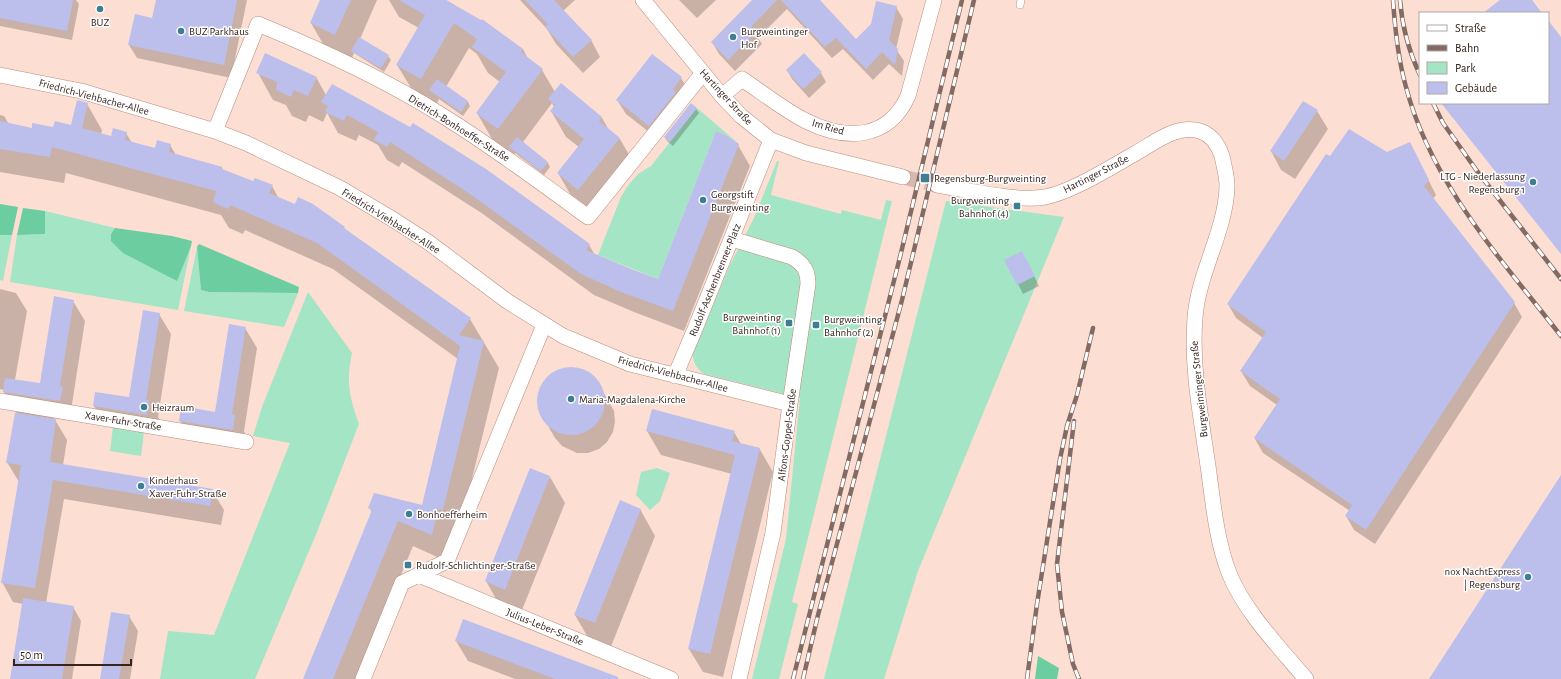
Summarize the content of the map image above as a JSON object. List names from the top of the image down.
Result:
{
  "streets": {
    "street": [
      "Friedrich-Viehbacher-Allee",
      "Hartinger Straße",
      "Im Ried",
      "Dietrich-Bonhoeffer-Straße",
      "Rudolf-Aschenbrenner-Platz",
      "Burgweintinger Straße",
      "Xaver-Fuhr-Straße",
      "Alfons-Goppel-Straße",
      "Julius-Leber-Straße"
    ]
  },
  "crossings": [
    ["Friedrich-Viehbacher-Allee", "Dietrich-Bonhoeffer-Straße"],
    ["Friedrich-Viehbacher-Allee", "Rudolf-Aschenbrenner-Platz"],
    ["Friedrich-Viehbacher-Allee", "Alfons-Goppel-Straße"],
    ["Hartinger Straße", "Im Ried"],
    ["Hartinger Straße", "Dietrich-Bonhoeffer-Straße"],
    ["Hartinger Straße", "Rudolf-Aschenbrenner-Platz"],
    ["Hartinger Straße", "Burgweintinger Straße"],
    ["Rudolf-Aschenbrenner-Platz", "Alfons-Goppel-Straße"]
  ],
  "places": {
    "other": [
      "BUZ",
      "BUZ Parkhaus",
      "Burgweintinger Hof",
      "LTG - Niederlassung Regensburg 1",
      "Georgstift Burgweinting",
      "Maria-Magdalena-Kirche",
      "Heizraum",
      "Kinderhaus Xaver-Fuhr-Straße",
      "Bonhoefferheim",
      "nox NachtExpress | Regensburg"
    ],
    "transit": [
      "Regensburg-Burgweinting",
      "Burgweinting Bahnhof (4)",
      "Burgweinting Bahnhof (1)",
      "Burgweinting Bahnhof (2)",
      "Rudolf-Schlichtinger-Straße"
    ]
  },
  "legend": [
    "Straße",
    "Bahn",
    "Park",
    "Gebäude"
  ],
  "scale_bar": "50 m"
}
